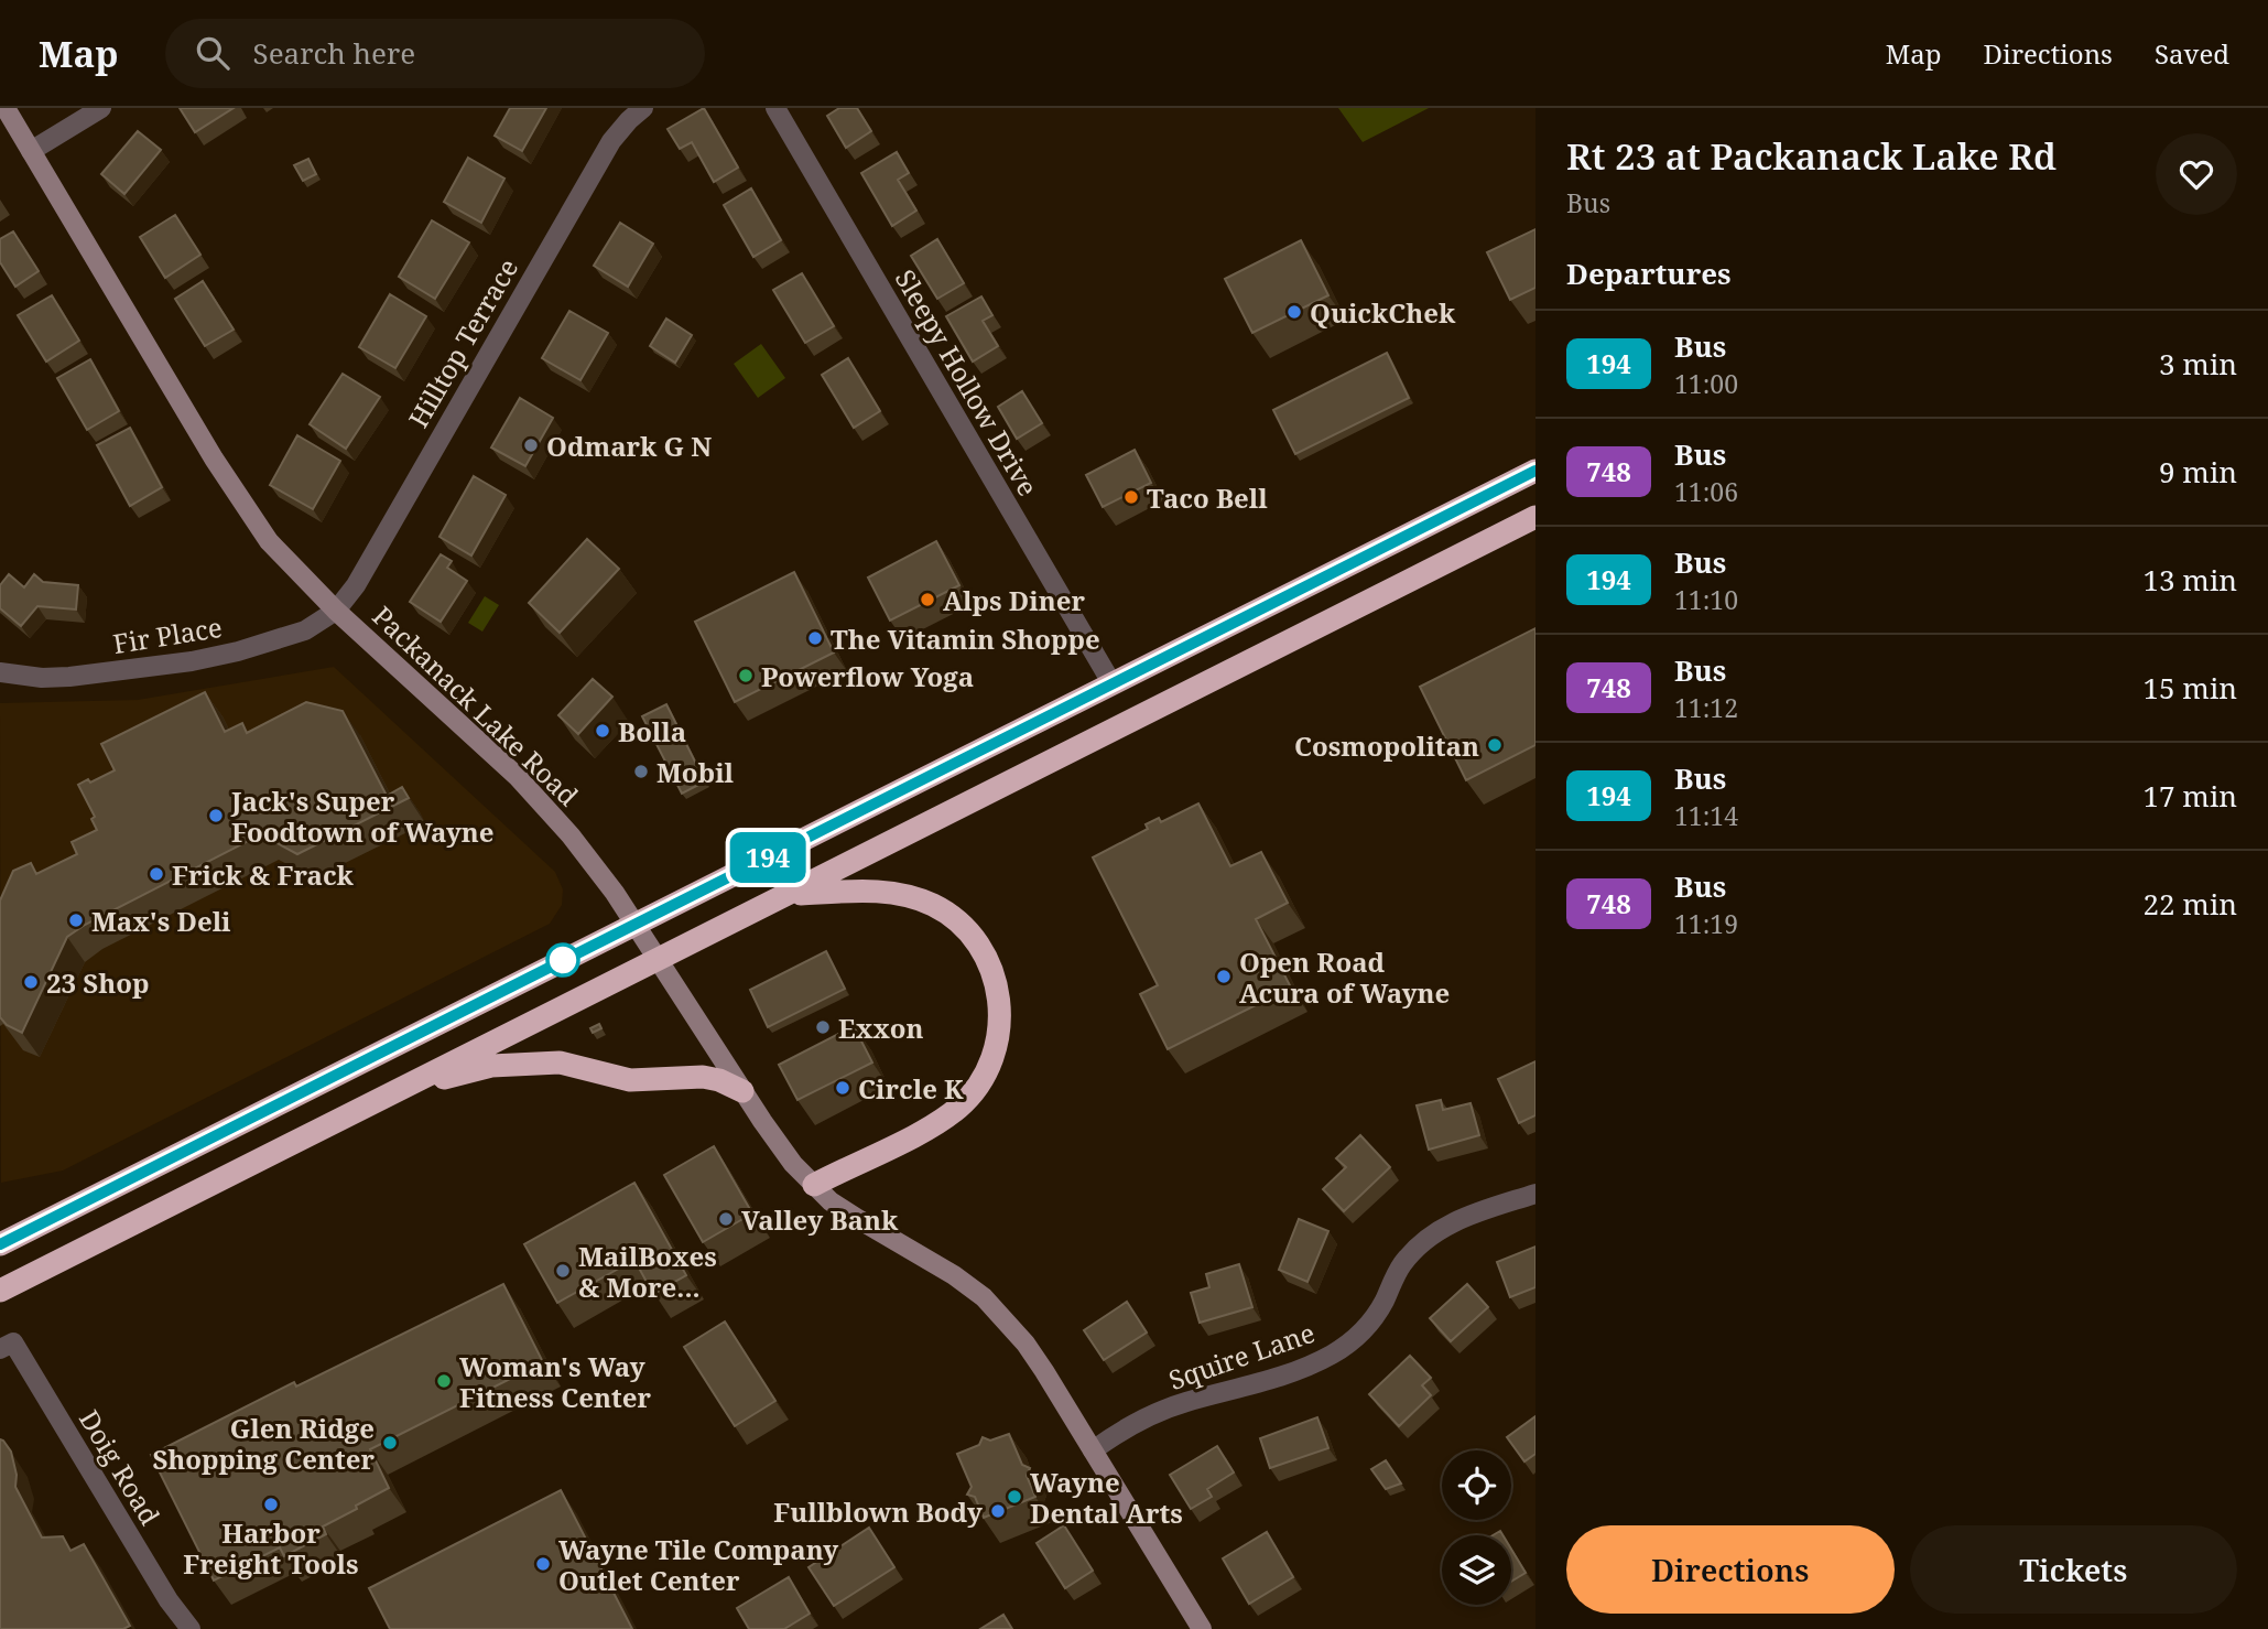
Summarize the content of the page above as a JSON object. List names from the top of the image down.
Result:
{
  "streets": {
    "street": [
      "Hilltop Terrace",
      "Sleepy Hollow Drive",
      "Fir Place",
      "Packanack Lake Road",
      "Squire Lane",
      "Doig Road"
    ]
  },
  "crossings": [
    ["Hilltop Terrace", "Fir Place"],
    ["Hilltop Terrace", "Packanack Lake Road"],
    ["Fir Place", "Packanack Lake Road"],
    ["Packanack Lake Road", "Squire Lane"]
  ],
  "places": [
    "QuickChek",
    "Odmark G N",
    "Taco Bell",
    "Alps Diner",
    "The Vitamin Shoppe",
    "Powerflow Yoga",
    "Bolla",
    "Cosmopolitan",
    "Mobil",
    "Jack's Super Foodtown of Wayne",
    "Frick & Frack",
    "Max's Deli",
    "Open Road Acura of Wayne",
    "23 Shop",
    "Exxon",
    "Circle K",
    "Valley Bank",
    "MailBoxes & More...",
    "Woman's Way Fitness Center",
    "Glen Ridge Shopping Center",
    "Wayne Dental Arts",
    "Harbor Freight Tools",
    "Fullblown Body",
    "Wayne Tile Company Outlet Center"
  ],
  "lines": ["bus line 194"],
  "page": {
    "header": "Map",
    "search": "Search here",
    "nav": ["Map", "Directions", "Saved"],
    "on_map": "194",
    "heading": [
      ["Rt 23 at Packanack Lake Rd", "Bus"],
      "Departures"
    ],
    "list": [
      {
        "mark": "194",
        "name": "Bus",
        "note": "11:00",
        "value": "3 min"
      },
      {
        "mark": "748",
        "name": "Bus",
        "note": "11:06",
        "value": "9 min"
      },
      {
        "mark": "194",
        "name": "Bus",
        "note": "11:10",
        "value": "13 min"
      },
      {
        "mark": "748",
        "name": "Bus",
        "note": "11:12",
        "value": "15 min"
      },
      {
        "mark": "194",
        "name": "Bus",
        "note": "11:14",
        "value": "17 min"
      },
      {
        "mark": "748",
        "name": "Bus",
        "note": "11:19",
        "value": "22 min"
      }
    ],
    "buttons": ["Directions", "Tickets"]
  }
}
